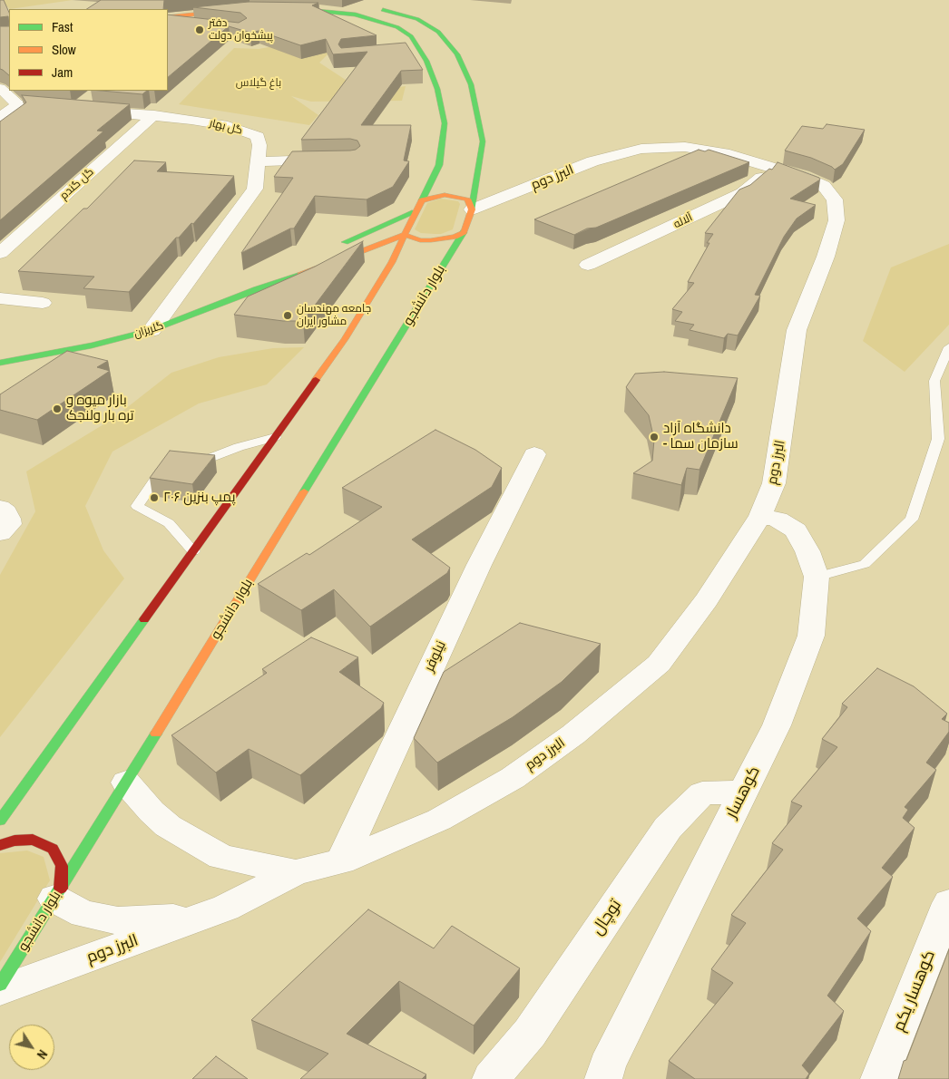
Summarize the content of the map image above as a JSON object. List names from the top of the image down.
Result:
{
  "streets": {
    "main road": ["بلوار دانشجو", "گلریزان"],
    "street": [
      "گل بهار",
      "البرز دوم",
      "گل گندم",
      "آلاله",
      "نیلوفر",
      "کوهسار",
      "توچال",
      "کوهسار یکم"
    ]
  },
  "crossings": [
    ["گل بهار", "گل گندم"],
    ["گل بهار", "گلریزان"],
    ["البرز دوم", "آلاله"],
    ["البرز دوم", "بلوار دانشجو"],
    ["البرز دوم", "نیلوفر"],
    ["البرز دوم", "کوهسار"],
    ["کوهسار", "توچال"]
  ],
  "parks": ["باغ گیلاس"],
  "places": [
    "دفتر پیشخوان دولت",
    "جامعه مهندسان مشاور ایران",
    "بازار میوه و تره بار ولنجک",
    "دانشگاه آزاد - سازمان سما",
    "پمپ بنزین ۲۰۶"
  ],
  "legend": ["Fast", "Slow", "Jam"],
  "north": "bottom right"
}
